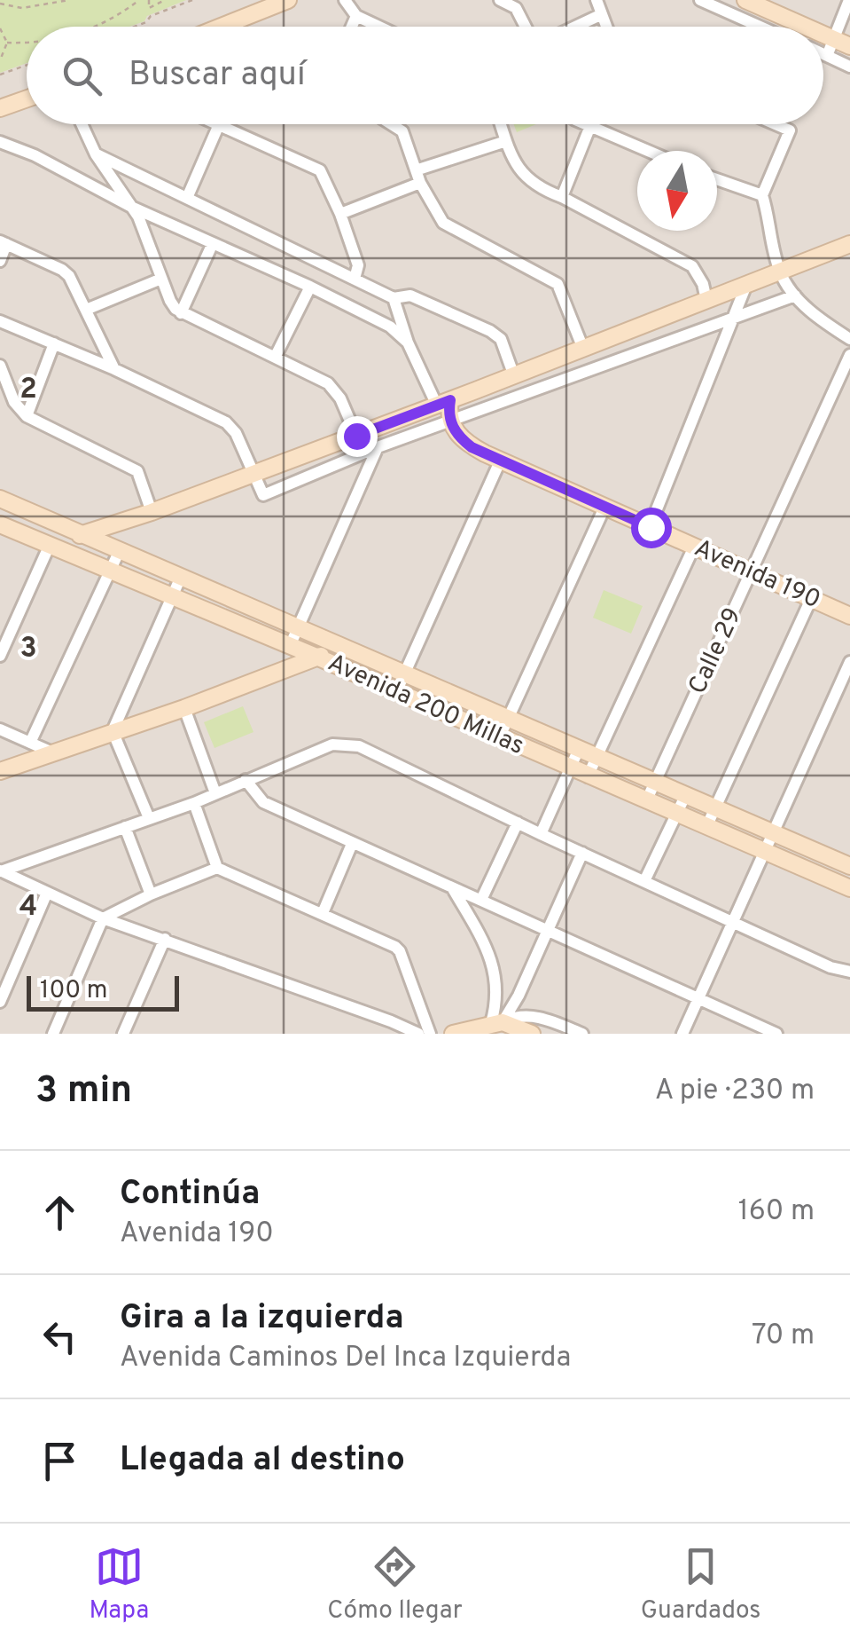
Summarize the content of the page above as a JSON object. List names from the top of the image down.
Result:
{
  "streets": {
    "main road": ["Avenida 190", "Avenida 200 Millas"],
    "street": ["Calle 29"]
  },
  "crossings": [
    ["Avenida 190", "Calle 29"],
    ["Calle 29", "Avenida 200 Millas"]
  ],
  "scale_bar": "100 m",
  "north": "bottom",
  "page": {
    "search": "Buscar aquí",
    "scale": "100 m",
    "heading": ["3 min", "A pie · 230 m"],
    "list": [
      ["Continúa", "Avenida 190", "160 m"],
      ["Gira a la izquierda", "Avenida Caminos Del Inca Izquierda", "70 m"],
      "Llegada al destino"
    ],
    "nav": ["Mapa", "Cómo llegar", "Guardados"]
  },
  "grid": {
    "rows": ["2", "3", "4"]
  }
}
